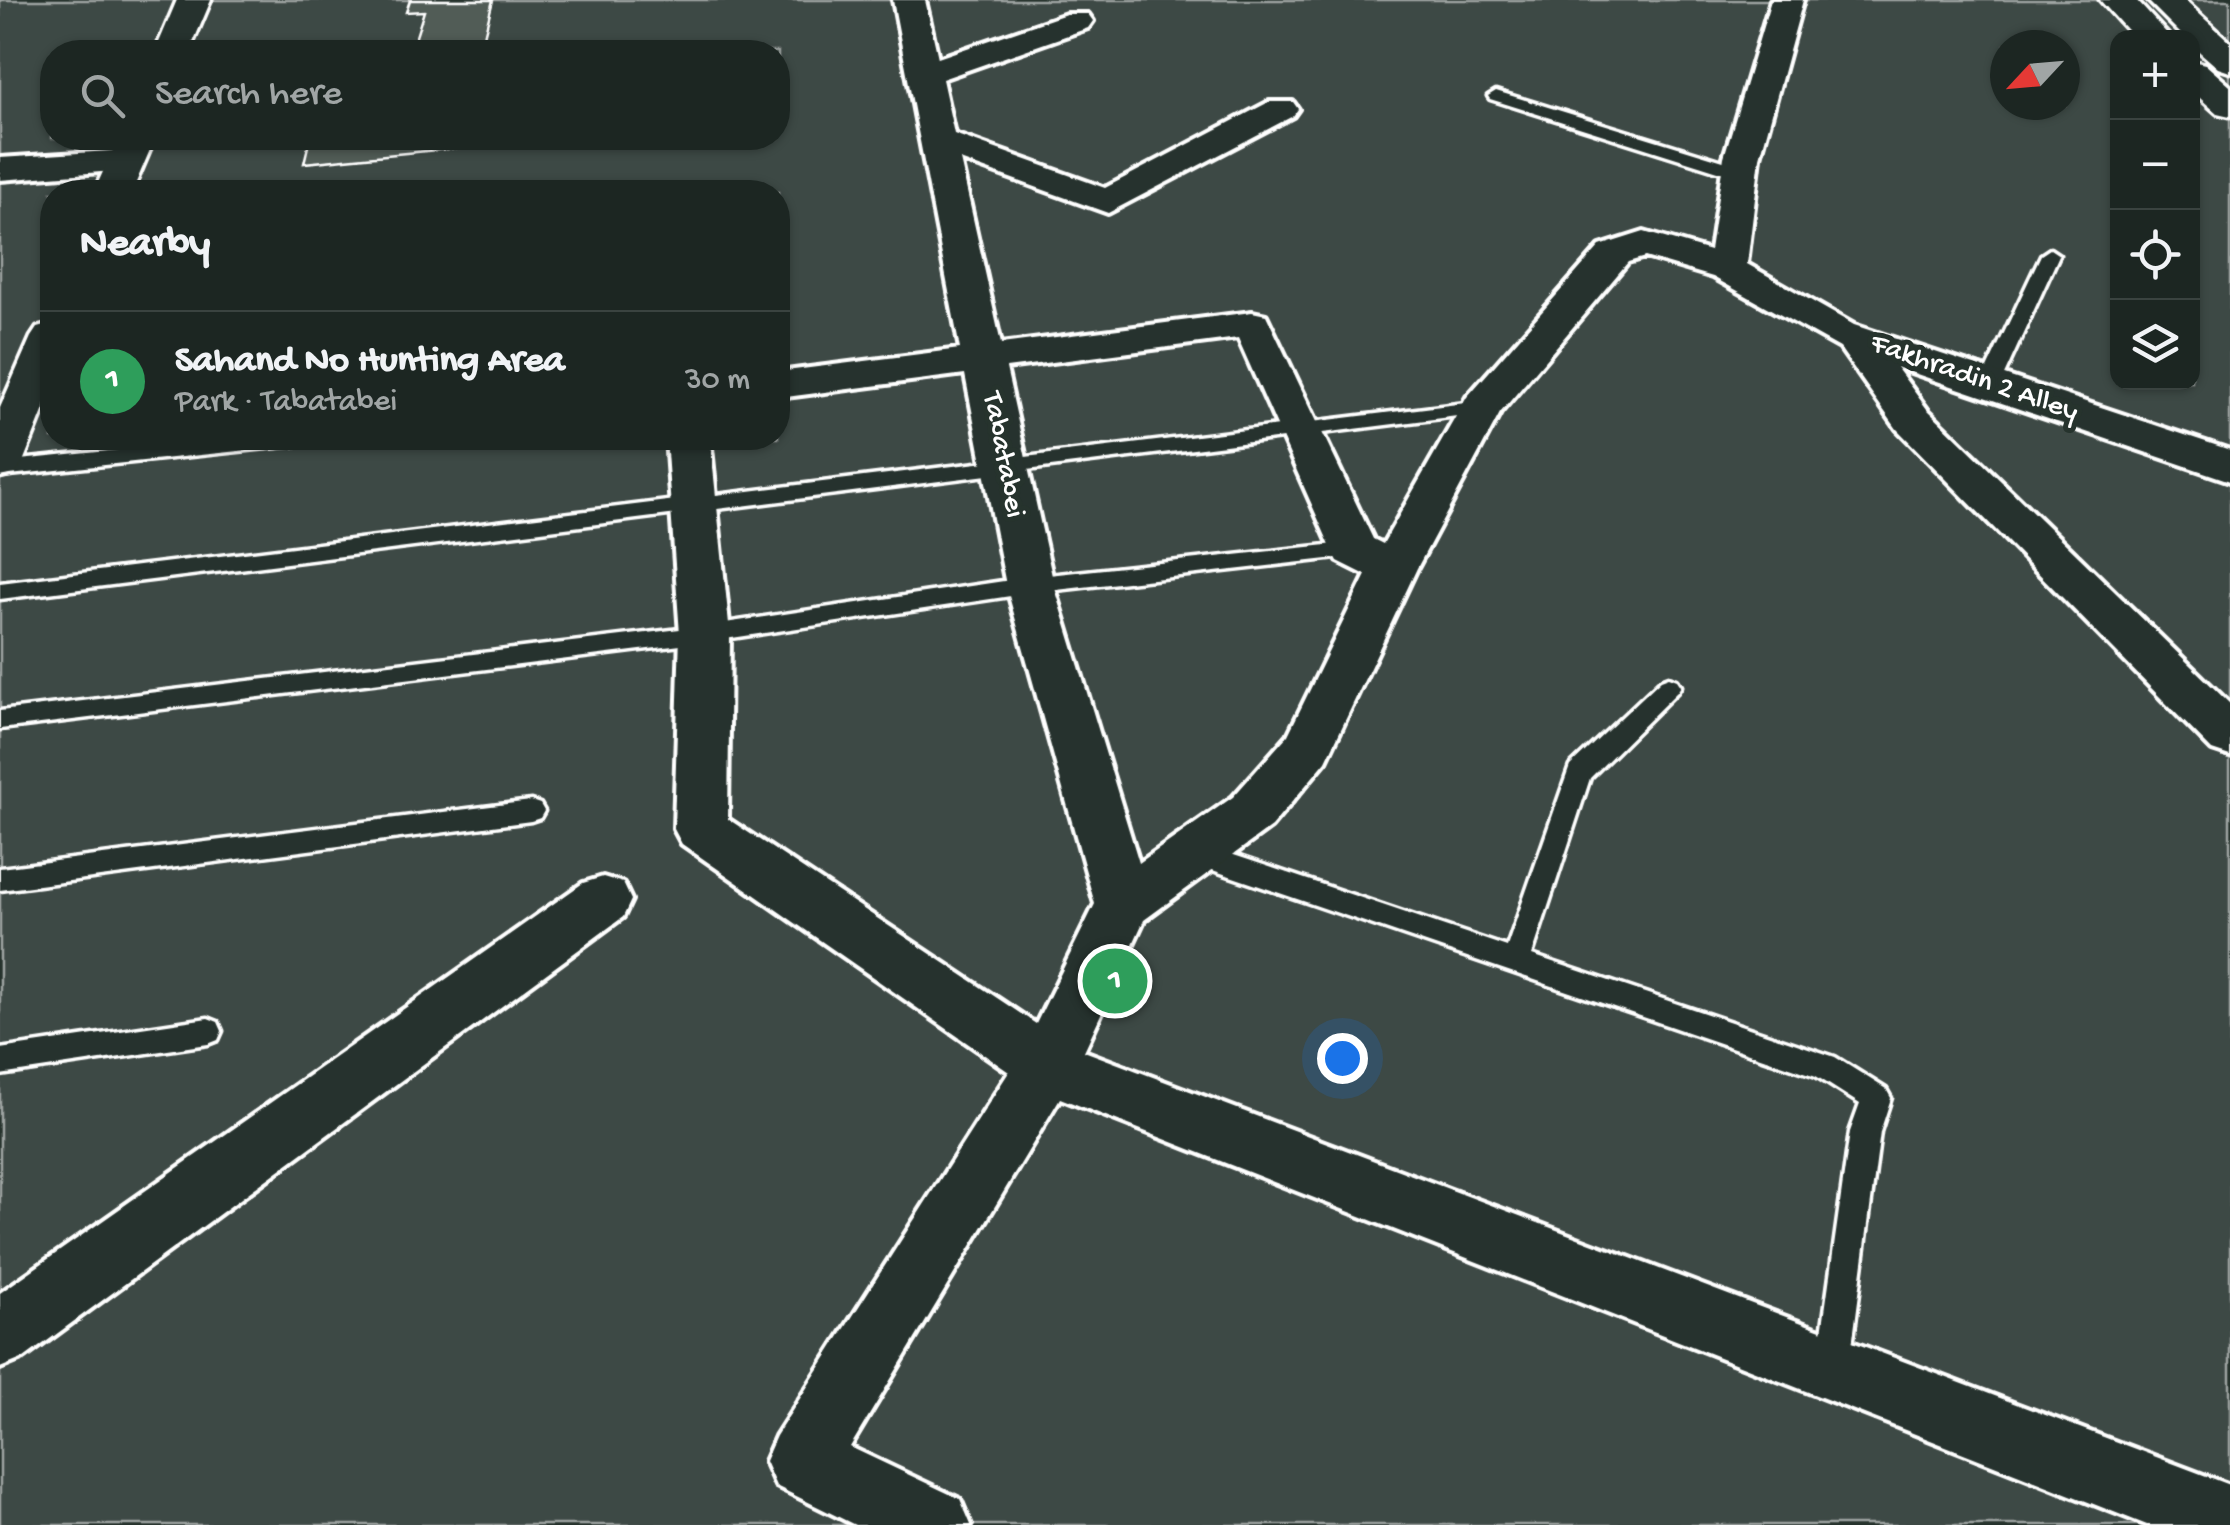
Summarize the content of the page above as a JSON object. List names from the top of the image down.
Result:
{
  "streets": {
    "street": ["Fakhradin 2 Alley", "Tabatabei"]
  },
  "crossings": [
    ["Fakhradin 2 Alley", "Tabatabei"]
  ],
  "north": "bottom left",
  "page": {
    "map_buttons": ["+", "−"],
    "search": "Search here",
    "heading": "Nearby",
    "list": [
      {
        "mark": "1",
        "name": "Sahand No Hunting Area",
        "note": "Park · Tabatabei",
        "value": "30 m"
      }
    ],
    "pins": "1"
  }
}
